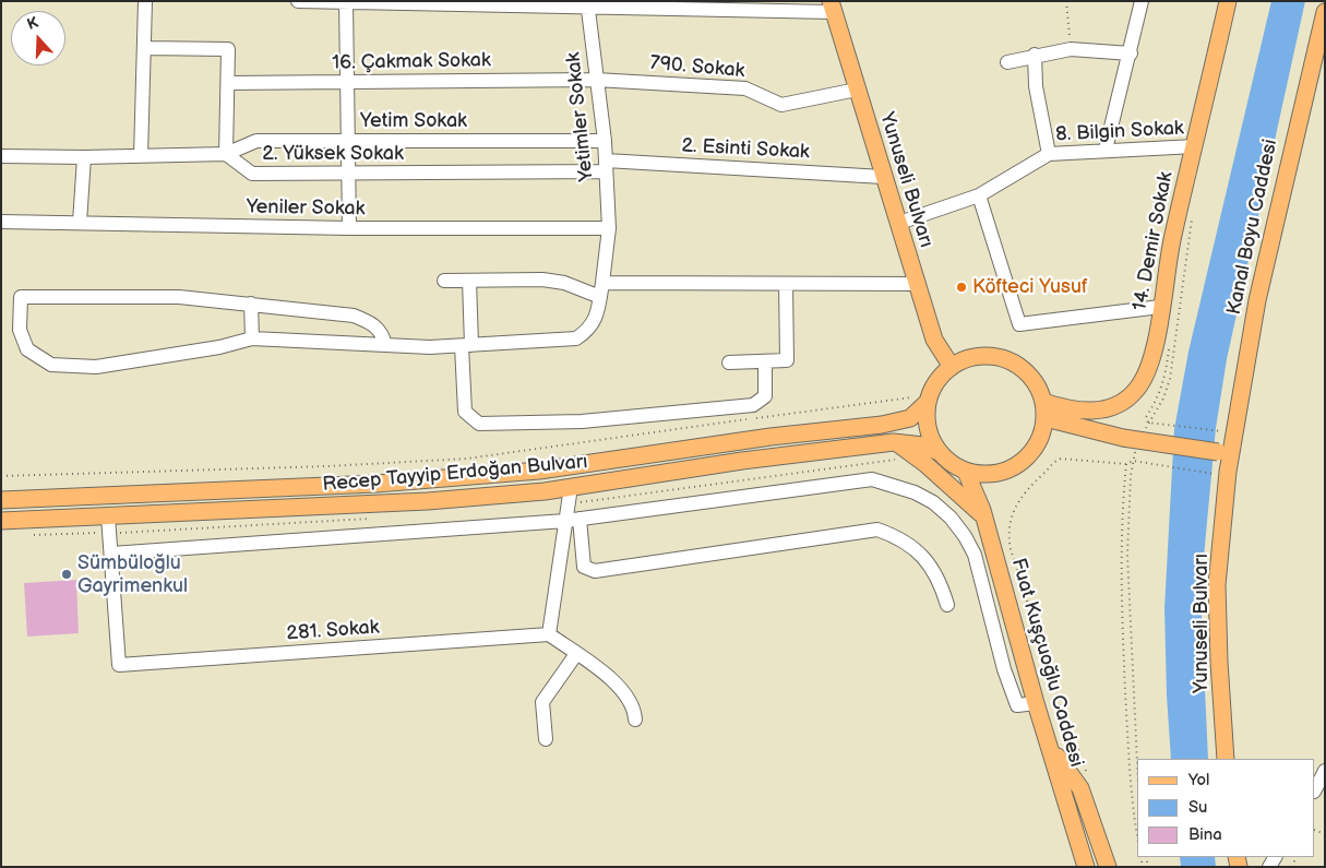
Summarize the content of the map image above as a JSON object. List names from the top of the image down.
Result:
{
  "streets": {
    "main road": [
      "Yunuseli Bulvarı",
      "Kanal Boyu Caddesi",
      "14. Demir Sokak",
      "Recep Tayyip Erdoğan Bulvarı",
      "Fuat Kuşçuoğlu Caddesi"
    ],
    "street": [
      "16. Çakmak Sokak",
      "790. Sokak",
      "Yetimler Sokak",
      "Yetim Sokak",
      "8. Bilgin Sokak",
      "2. Esinti Sokak",
      "2. Yüksek Sokak",
      "Yeniler Sokak",
      "281. Sokak"
    ]
  },
  "crossings": [
    ["16. Çakmak Sokak", "790. Sokak"],
    ["16. Çakmak Sokak", "Yetimler Sokak"],
    ["790. Sokak", "Yetimler Sokak"],
    ["790. Sokak", "Yunuseli Bulvarı"],
    ["Yetimler Sokak", "Yetim Sokak"],
    ["Yetimler Sokak", "2. Esinti Sokak"],
    ["Yetimler Sokak", "2. Yüksek Sokak"],
    ["Yetimler Sokak", "Yeniler Sokak"],
    ["Yetim Sokak", "2. Yüksek Sokak"],
    ["8. Bilgin Sokak", "Yunuseli Bulvarı"],
    ["8. Bilgin Sokak", "14. Demir Sokak"],
    ["2. Esinti Sokak", "2. Yüksek Sokak"],
    ["2. Esinti Sokak", "Yunuseli Bulvarı"],
    ["Yunuseli Bulvarı", "Kanal Boyu Caddesi"],
    ["Yunuseli Bulvarı", "14. Demir Sokak"],
    ["Yunuseli Bulvarı", "Recep Tayyip Erdoğan Bulvarı"],
    ["Yunuseli Bulvarı", "Fuat Kuşçuoğlu Caddesi"],
    ["14. Demir Sokak", "Recep Tayyip Erdoğan Bulvarı"],
    ["14. Demir Sokak", "Fuat Kuşçuoğlu Caddesi"],
    ["Recep Tayyip Erdoğan Bulvarı", "281. Sokak"],
    ["Recep Tayyip Erdoğan Bulvarı", "Fuat Kuşçuoğlu Caddesi"]
  ],
  "places": ["Köfteci Yusuf", "Sümbüloğlu Gayrimenkul"],
  "legend": ["Yol", "Su", "Bina"],
  "north": "top"
}
